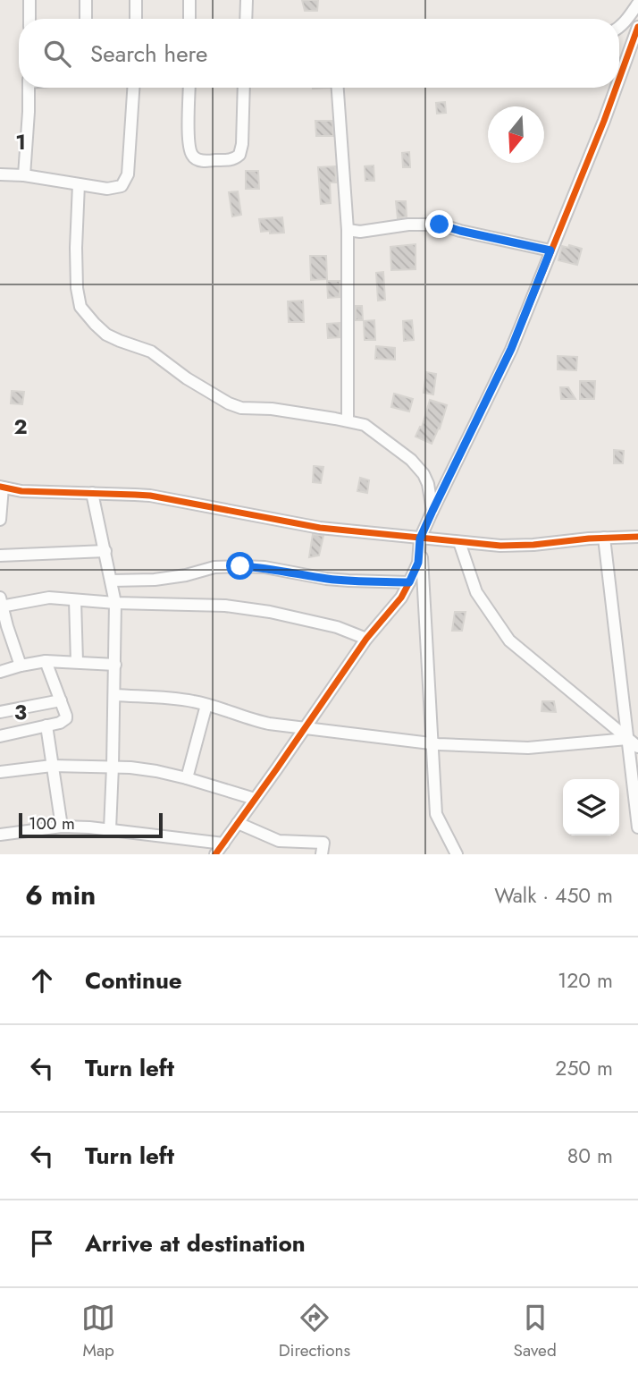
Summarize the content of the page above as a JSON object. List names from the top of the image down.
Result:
{
  "scale_bar": "100 m",
  "north": "bottom",
  "page": {
    "search": "Search here",
    "scale": "100 m",
    "heading": ["6 min", "Walk · 450 m"],
    "list": [
      ["Continue", "120 m"],
      ["Turn left", "250 m"],
      ["Turn left", "80 m"],
      "Arrive at destination"
    ],
    "nav": ["Map", "Directions", "Saved"]
  },
  "grid": {
    "rows": ["1", "2", "3"]
  }
}
